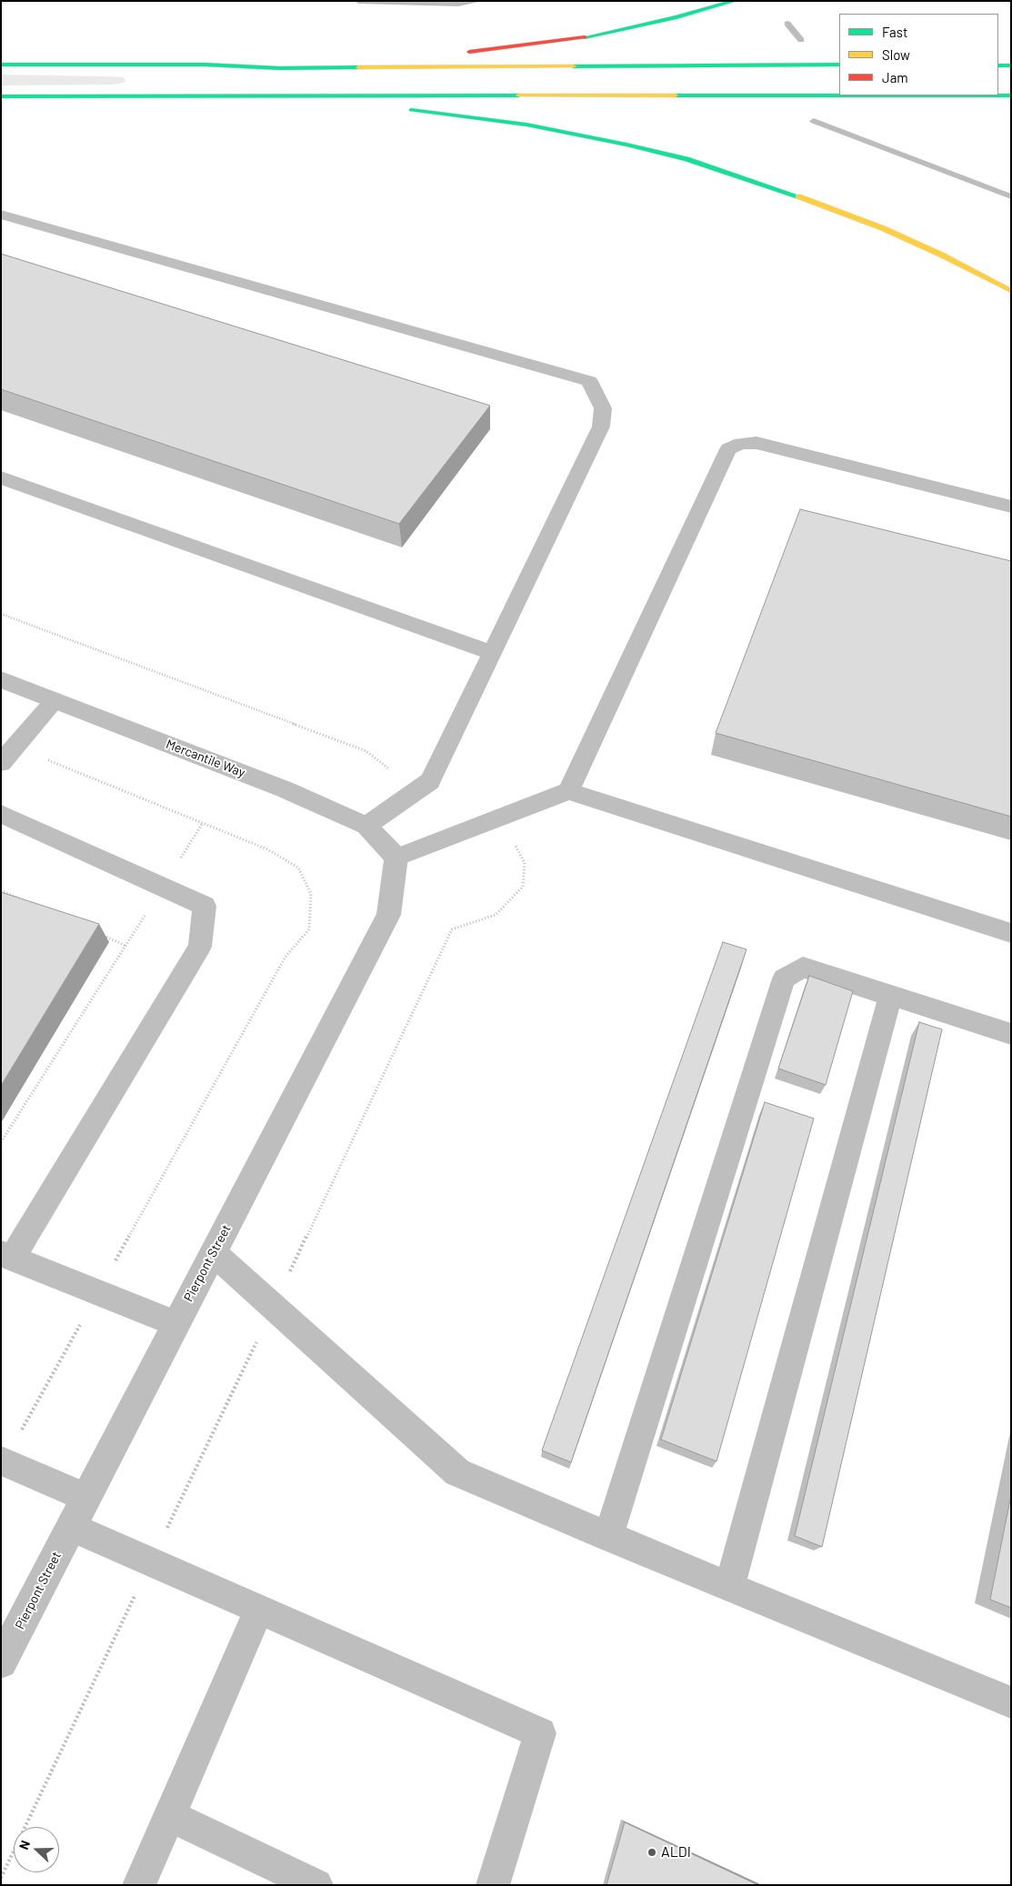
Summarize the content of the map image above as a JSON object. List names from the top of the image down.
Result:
{
  "streets": {
    "street": ["Mercantile Way", "Pierpont Street"]
  },
  "crossings": [
    ["Mercantile Way", "Pierpont Street"]
  ],
  "places": ["ALDI"],
  "legend": ["Fast", "Slow", "Jam"],
  "north": "left"
}
